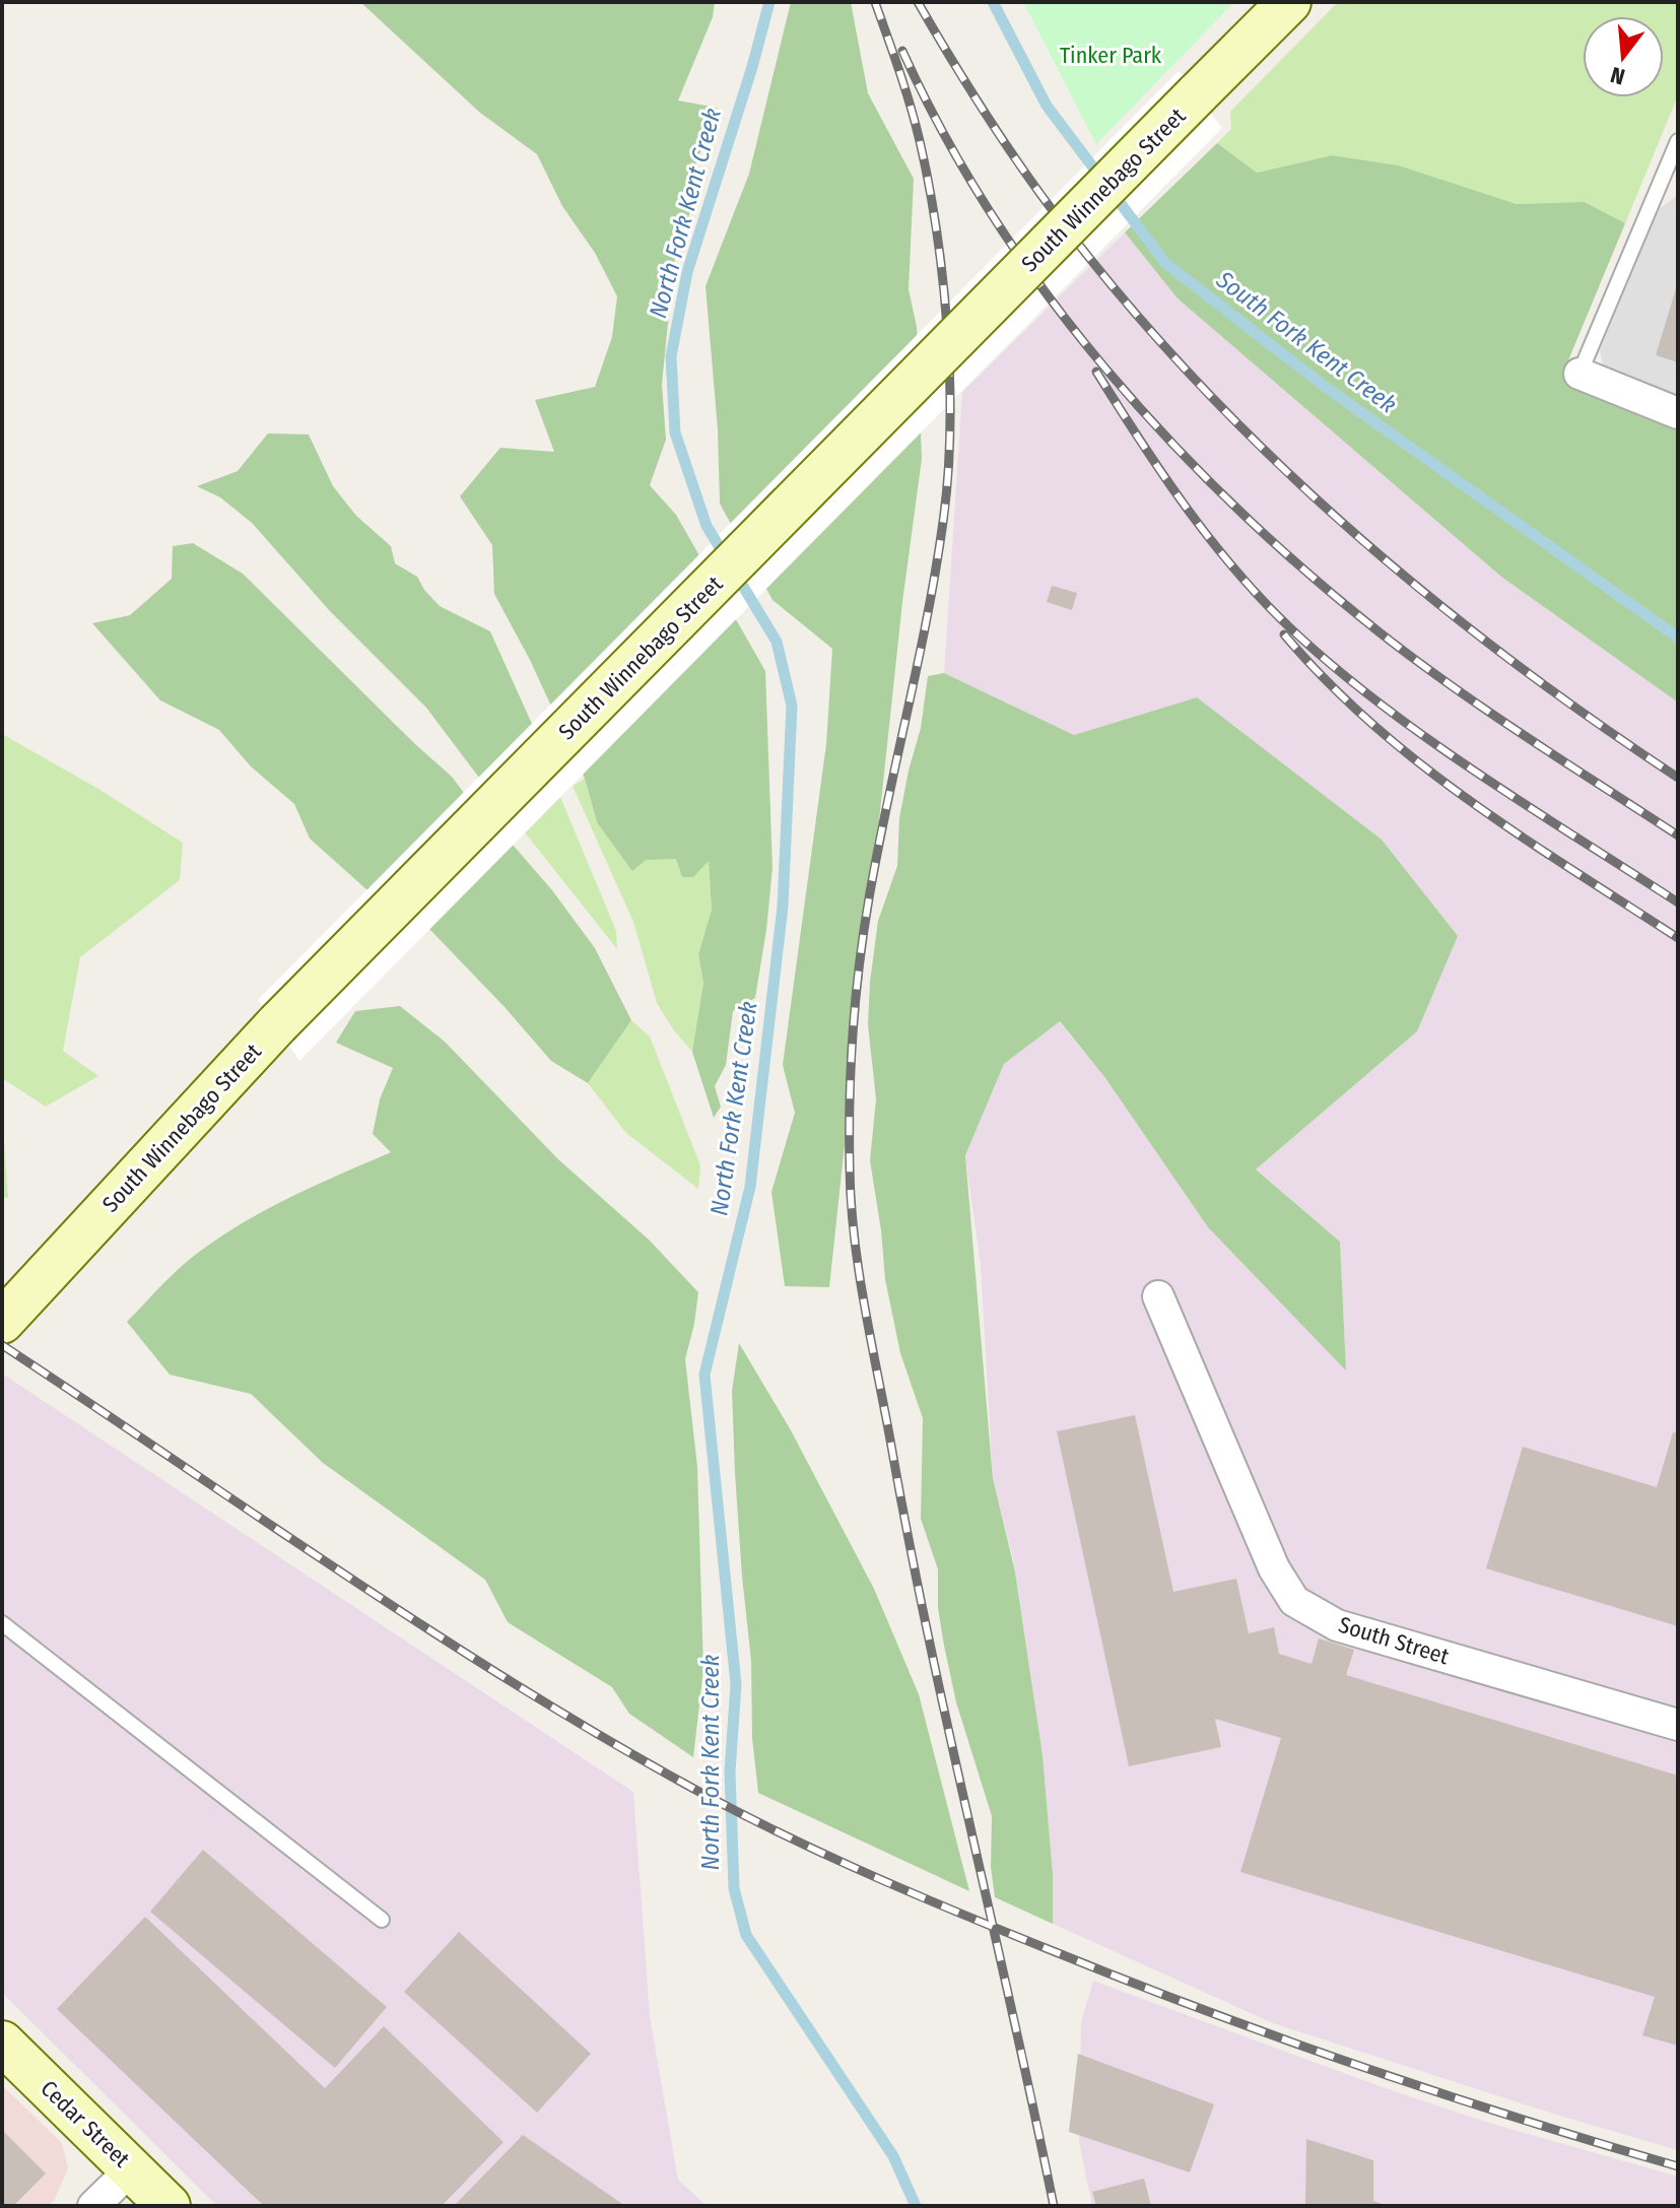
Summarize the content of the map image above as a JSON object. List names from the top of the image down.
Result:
{
  "streets": {
    "main road": ["South Winnebago Street", "Cedar Street"],
    "street": ["South Street"]
  },
  "water": ["North Fork Kent Creek", "South Fork Kent Creek"],
  "parks": ["Tinker Park"],
  "north": "bottom"
}
